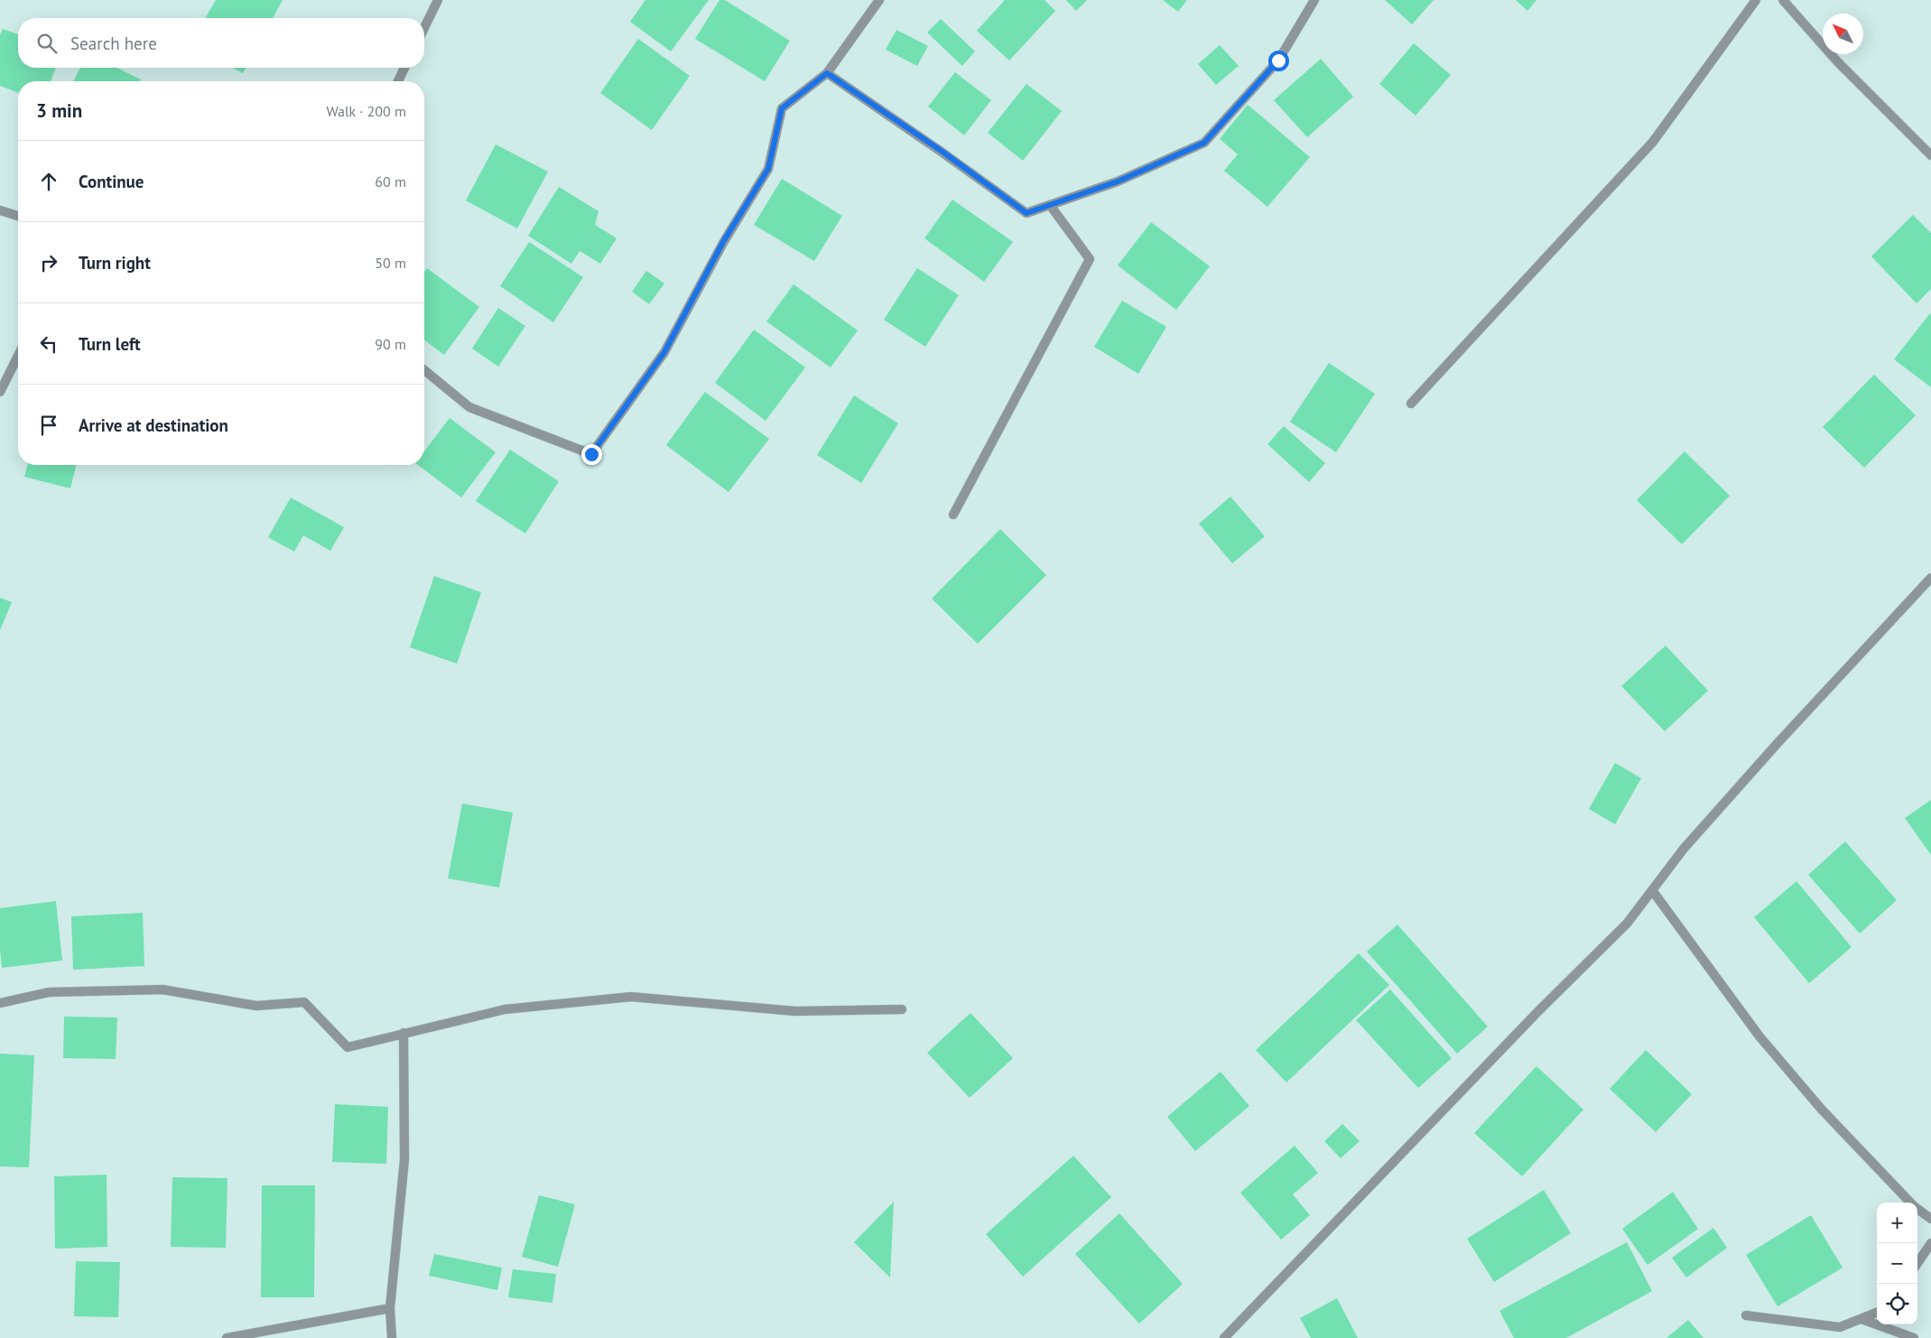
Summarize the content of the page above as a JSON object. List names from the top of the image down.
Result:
{
  "north": "top left",
  "page": {
    "search": "Search here",
    "heading": ["3 min", "Walk · 200 m"],
    "list": [
      ["Continue", "60 m"],
      ["Turn right", "50 m"],
      ["Turn left", "90 m"],
      "Arrive at destination"
    ],
    "map_buttons": ["+", "−"]
  }
}
